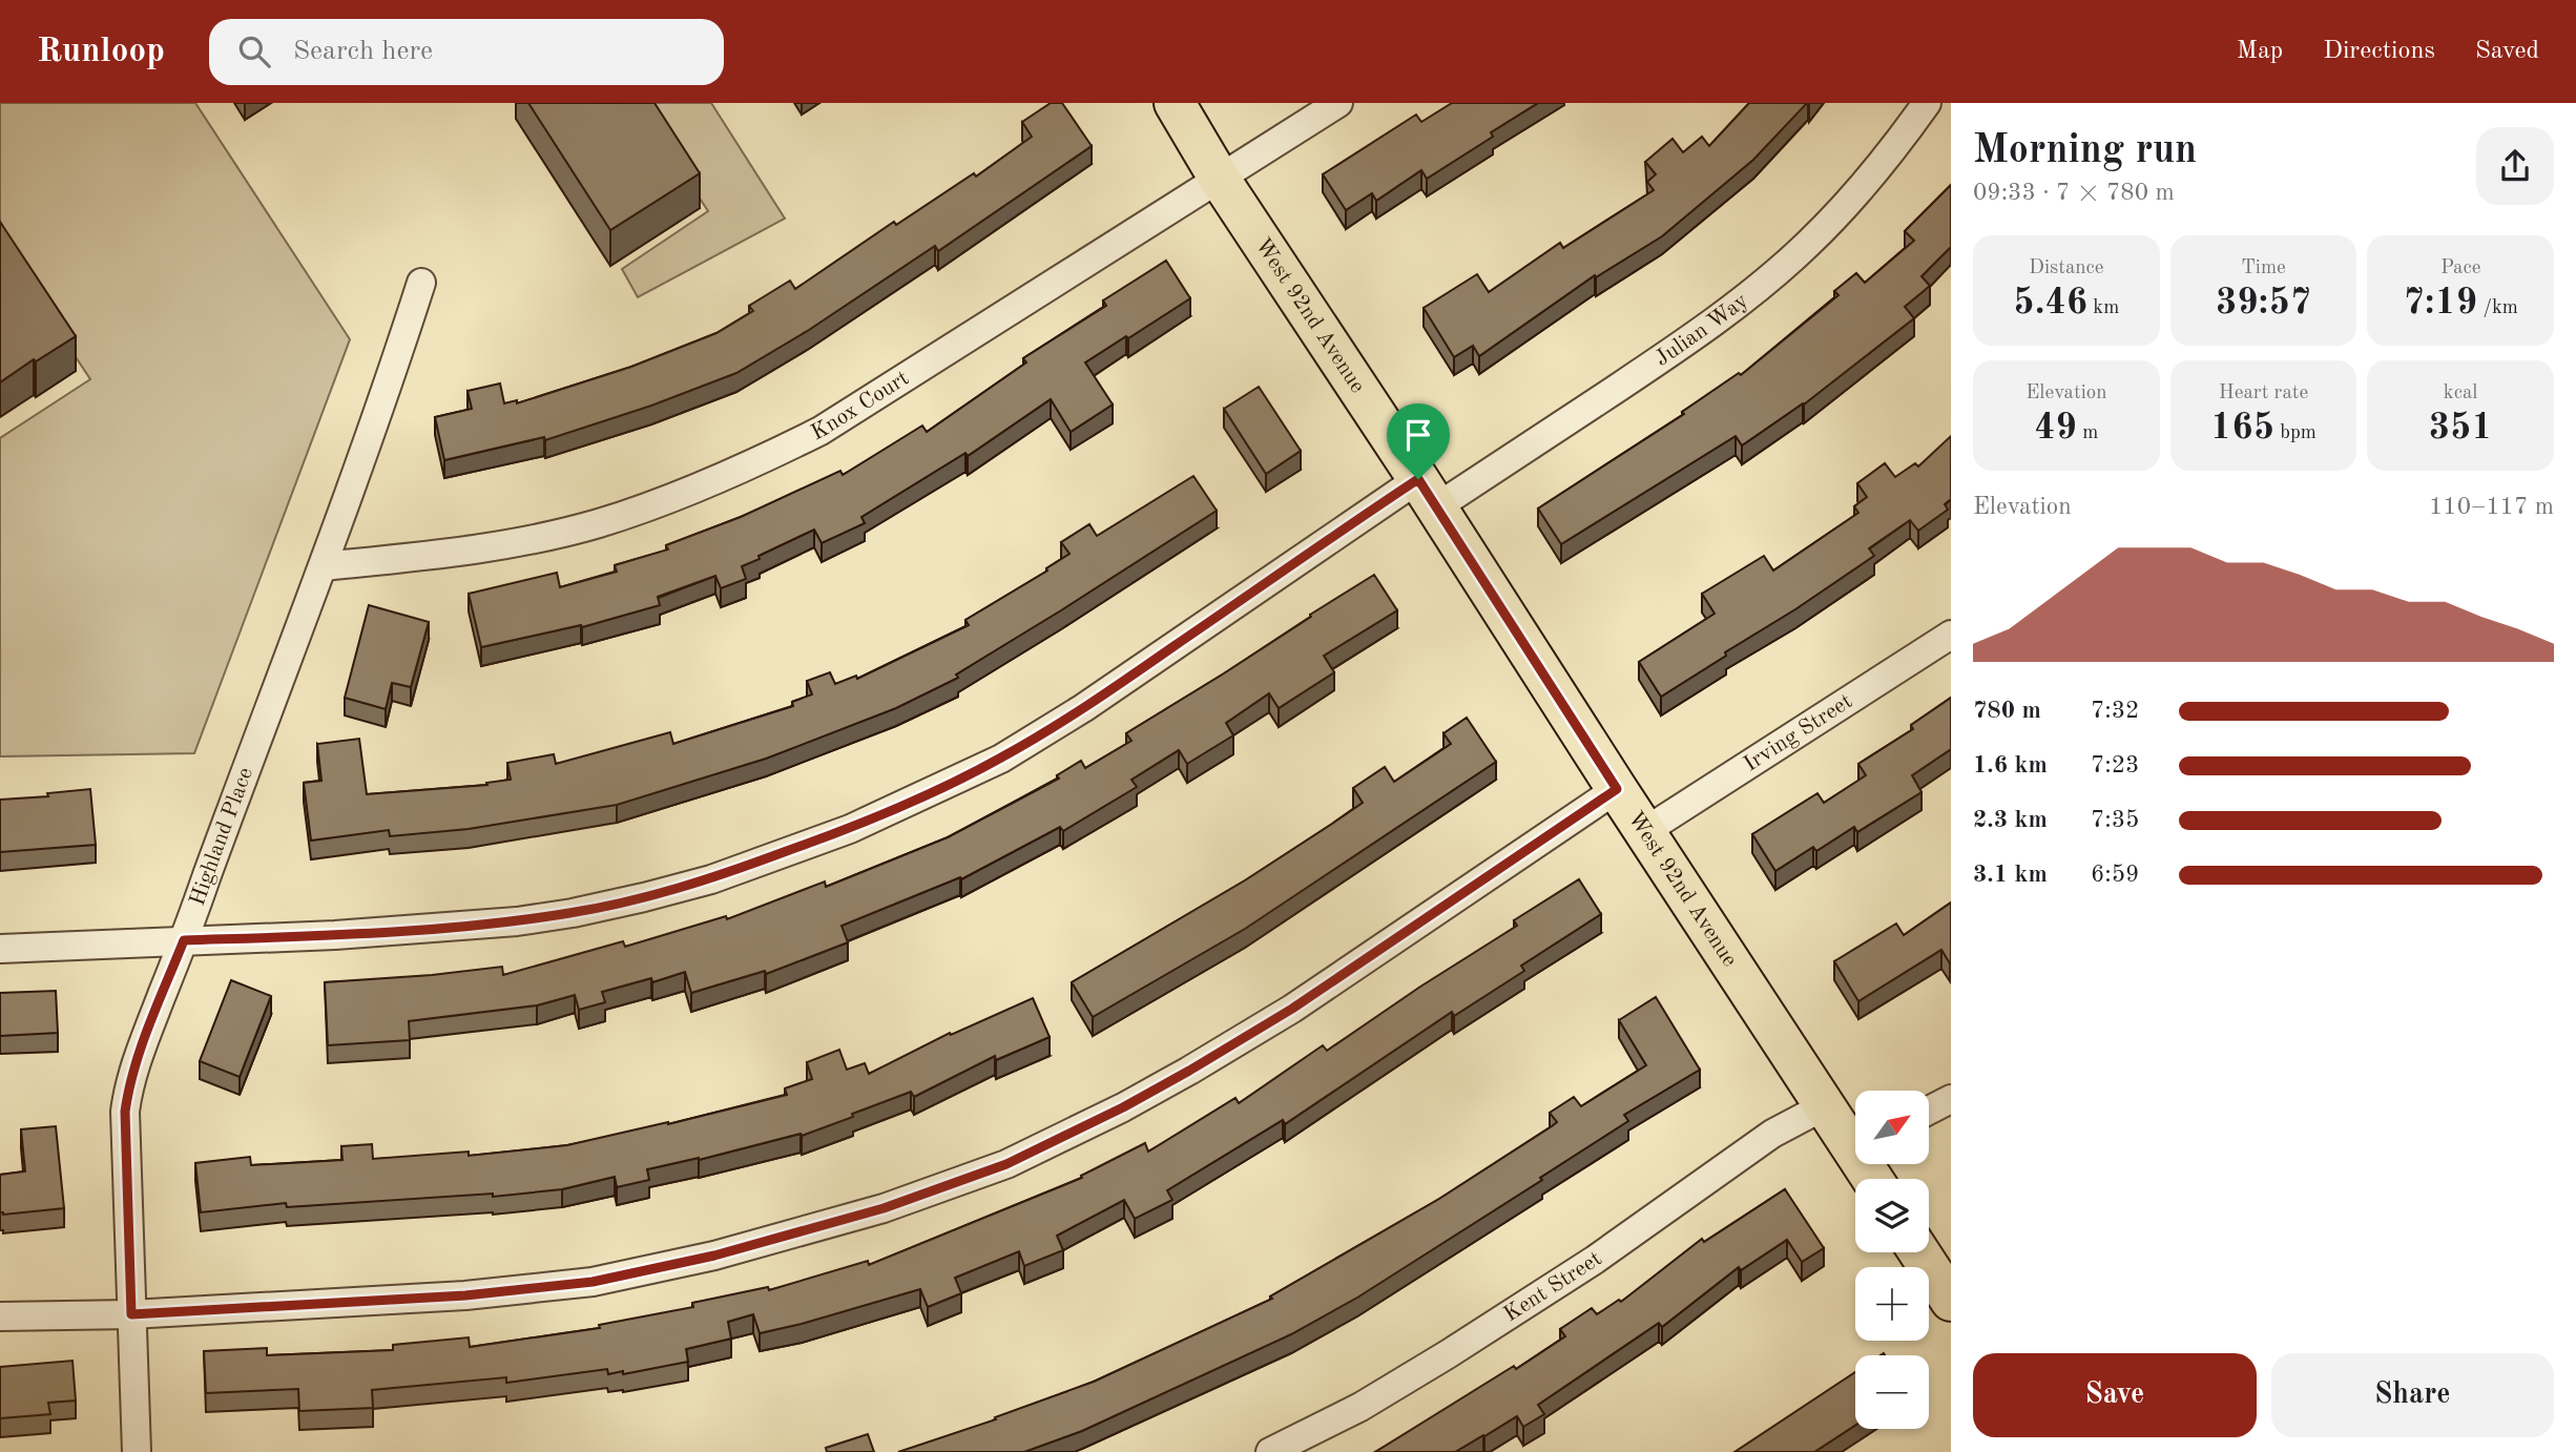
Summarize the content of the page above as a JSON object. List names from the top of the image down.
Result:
{
  "streets": {
    "main road": ["West 92nd Avenue"],
    "street": [
      "Julian Way",
      "Knox Court",
      "Irving Street",
      "Highland Place",
      "Kent Street"
    ]
  },
  "crossings": [
    ["West 92nd Avenue", "Julian Way"],
    ["West 92nd Avenue", "Knox Court"],
    ["West 92nd Avenue", "Irving Street"],
    ["West 92nd Avenue", "Kent Street"],
    ["Julian Way", "Highland Place"],
    ["Knox Court", "Highland Place"]
  ],
  "north": "top right",
  "page": {
    "header": "Runloop",
    "search": "Search here",
    "nav": ["Map", "Directions", "Saved"],
    "heading": ["Morning run", "09:33 · 7 × 780 m"],
    "stats": [
      ["Distance", "5.46 km"],
      ["Time", "39:57"],
      ["Pace", "7:19 /km"],
      ["Elevation", "49 m"],
      ["Heart rate", "165 bpm"],
      ["kcal", "351"]
    ],
    "chart": ["Elevation", "110–117 m"],
    "list": [
      {
        "name": "780 m",
        "note": "7:32"
      },
      {
        "name": "1.6 km",
        "note": "7:23"
      },
      {
        "name": "2.3 km",
        "note": "7:35"
      },
      {
        "name": "3.1 km",
        "note": "6:59"
      }
    ],
    "map_buttons": ["+", "−"],
    "buttons": ["Save", "Share"]
  }
}
